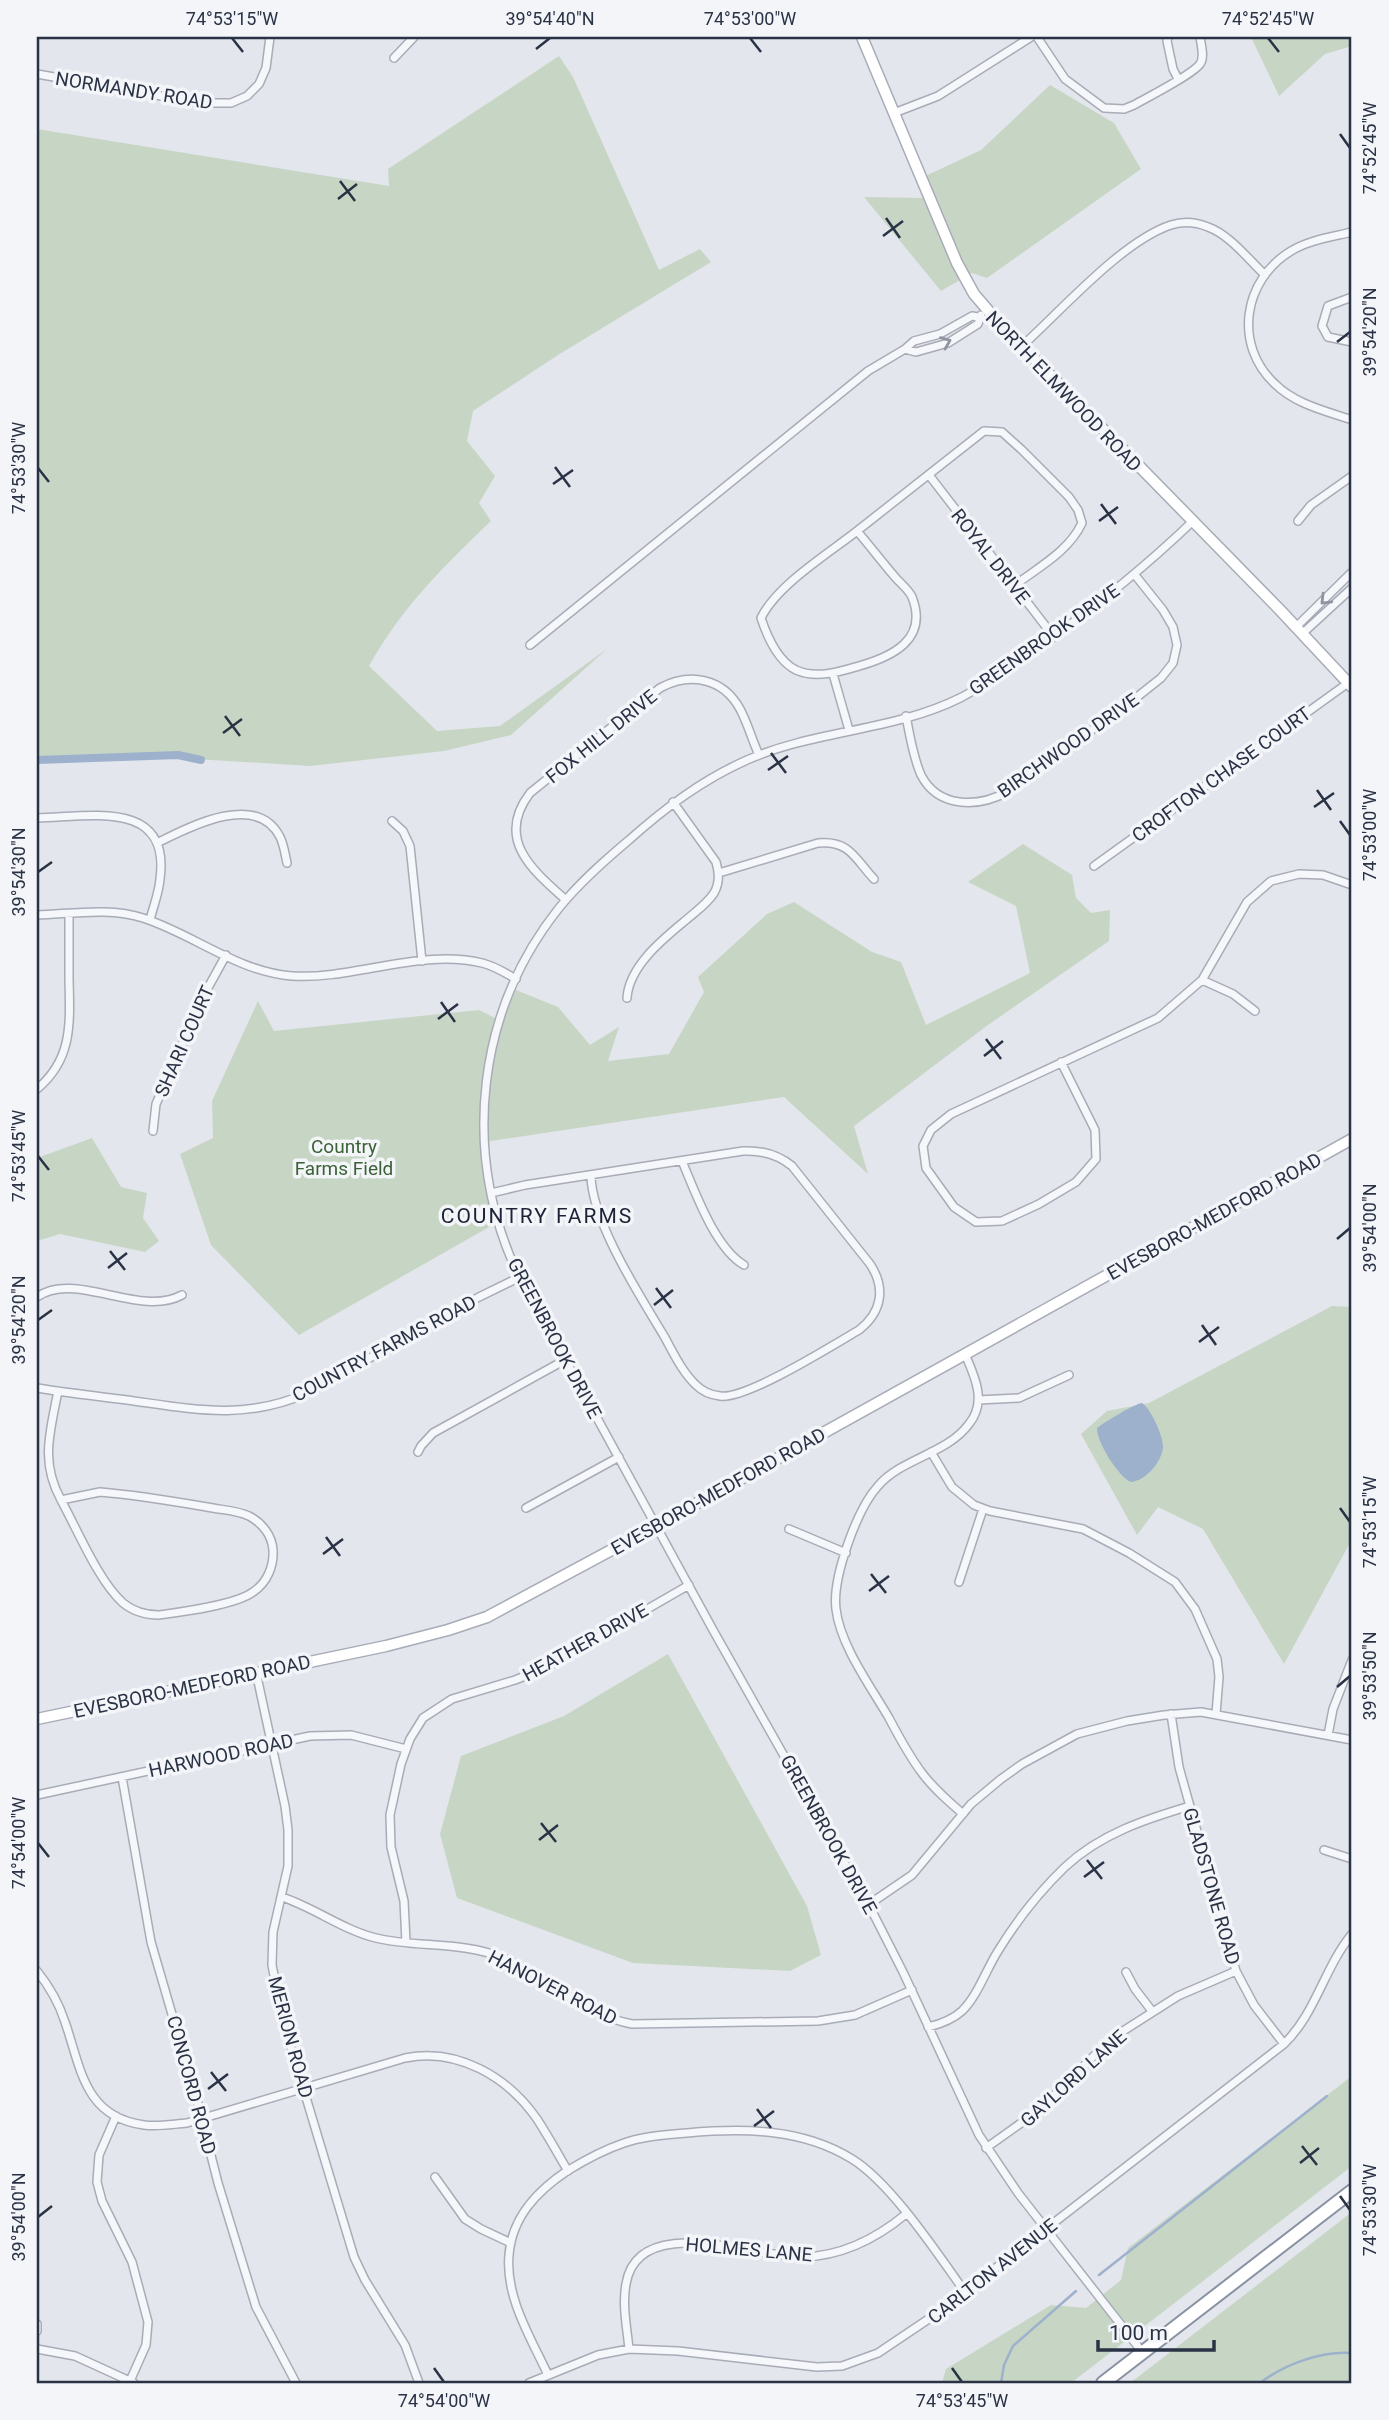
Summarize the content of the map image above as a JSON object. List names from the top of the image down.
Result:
{
  "streets": {
    "street": [
      "NORMANDY ROAD",
      "NORTH ELMWOOD ROAD",
      "ROYAL DRIVE",
      "GREENBROOK DRIVE",
      "FOX HILL DRIVE",
      "BIRCHWOOD DRIVE",
      "CROFTON CHASE COURT",
      "SHARI COURT",
      "EVESBORO-MEDFORD ROAD",
      "COUNTRY FARMS ROAD",
      "HEATHER DRIVE",
      "HARWOOD ROAD",
      "GLADSTONE ROAD",
      "HANOVER ROAD",
      "MERION ROAD",
      "GAYLORD LANE",
      "CONCORD ROAD",
      "HOLMES LANE",
      "CARLTON AVENUE"
    ]
  },
  "crossings": [
    ["NORTH ELMWOOD ROAD", "GREENBROOK DRIVE"],
    ["NORTH ELMWOOD ROAD", "CROFTON CHASE COURT"],
    ["ROYAL DRIVE", "GREENBROOK DRIVE"],
    ["GREENBROOK DRIVE", "FOX HILL DRIVE"],
    ["GREENBROOK DRIVE", "BIRCHWOOD DRIVE"],
    ["GREENBROOK DRIVE", "EVESBORO-MEDFORD ROAD"],
    ["GREENBROOK DRIVE", "COUNTRY FARMS ROAD"],
    ["GREENBROOK DRIVE", "HEATHER DRIVE"],
    ["GREENBROOK DRIVE", "HANOVER ROAD"],
    ["GREENBROOK DRIVE", "GAYLORD LANE"],
    ["GREENBROOK DRIVE", "CARLTON AVENUE"],
    ["EVESBORO-MEDFORD ROAD", "MERION ROAD"],
    ["HEATHER DRIVE", "HARWOOD ROAD"],
    ["HEATHER DRIVE", "HANOVER ROAD"],
    ["HARWOOD ROAD", "MERION ROAD"],
    ["HARWOOD ROAD", "CONCORD ROAD"],
    ["GLADSTONE ROAD", "GAYLORD LANE"],
    ["GLADSTONE ROAD", "CARLTON AVENUE"],
    ["HANOVER ROAD", "MERION ROAD"],
    ["HOLMES LANE", "CARLTON AVENUE"]
  ],
  "districts": ["COUNTRY FARMS"],
  "parks": ["Country Farms Field"],
  "scale_bar": "100 m",
  "coordinates": [
    "74°53'15\"W",
    "39°54'40\"N",
    "74°53'00\"W",
    "74°52'45\"W",
    "39°54'20\"N",
    "74°53'30\"W",
    "39°54'30\"N",
    "74°53'45\"W",
    "39°54'00\"N",
    "39°53'50\"N",
    "74°54'00\"W"
  ]
}
